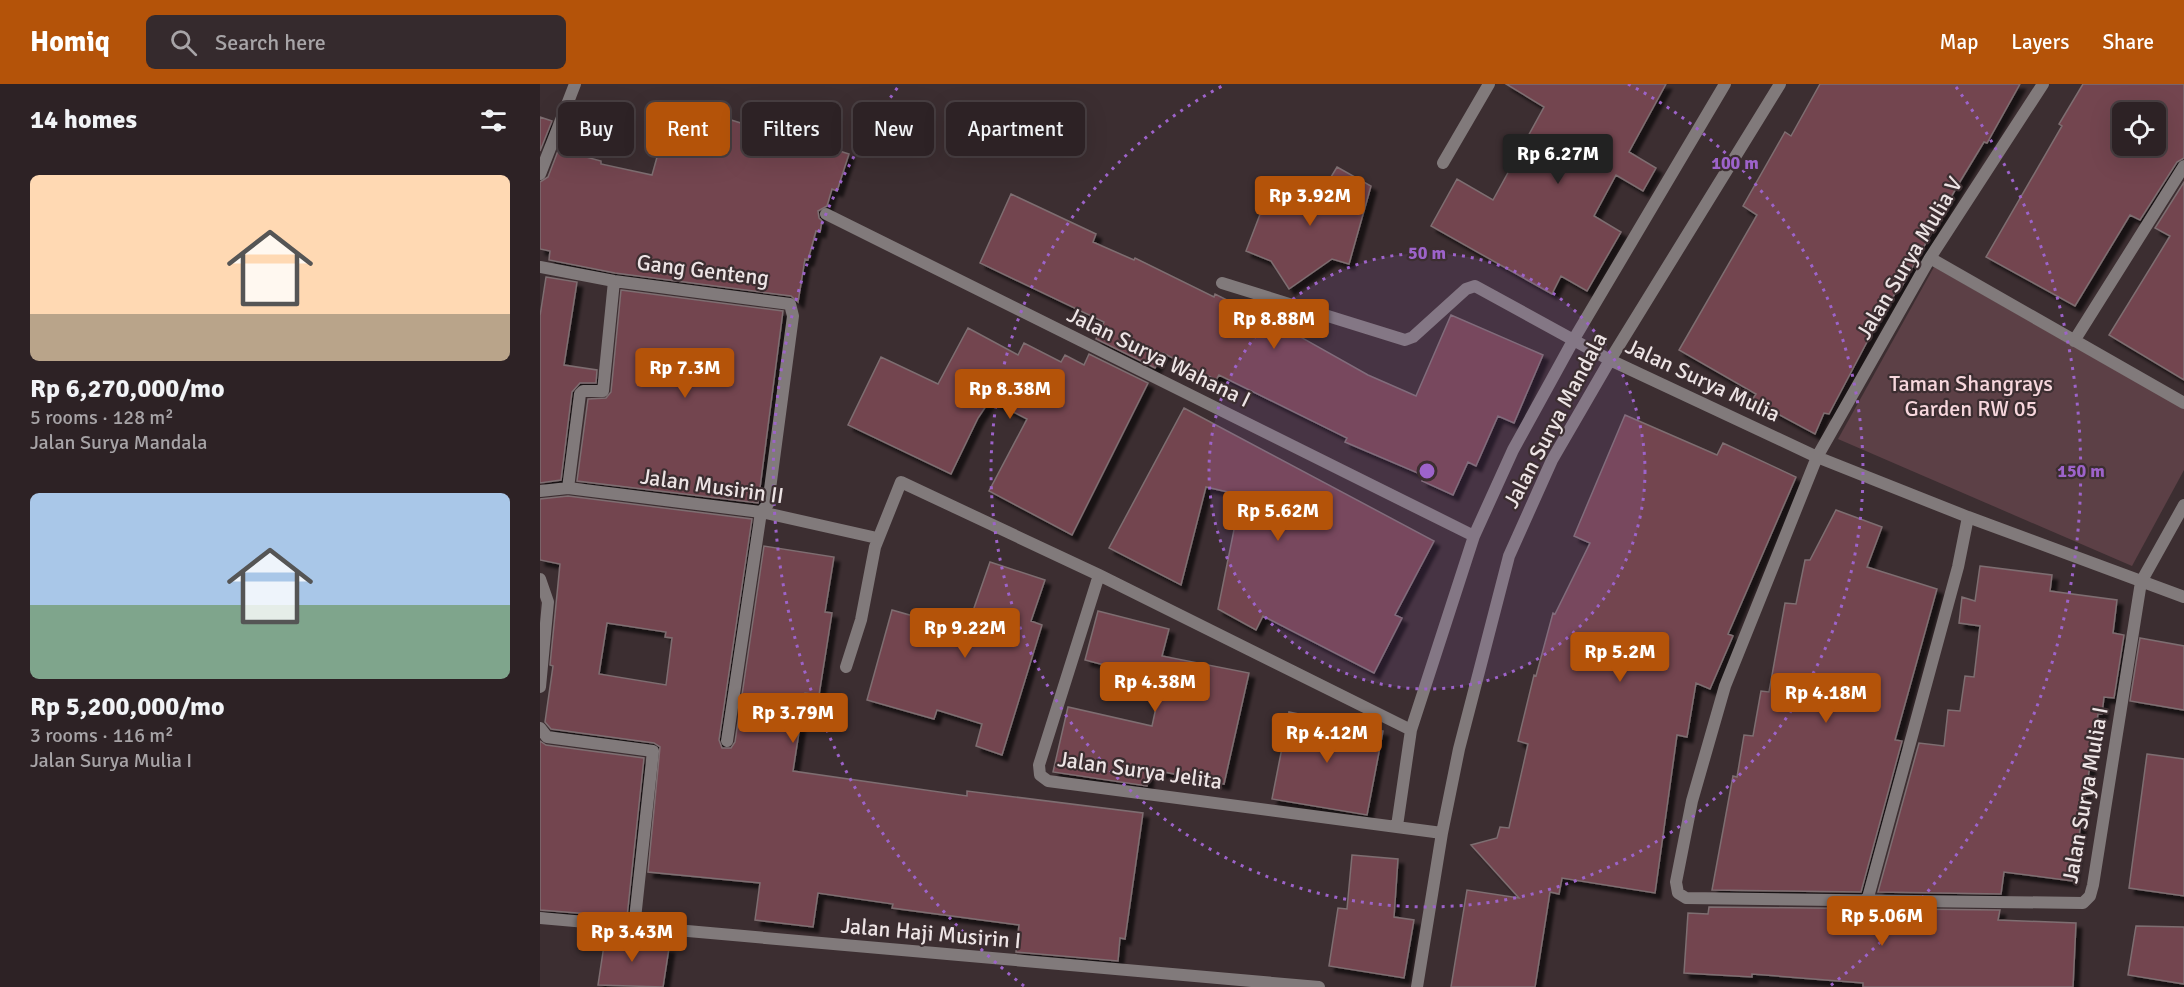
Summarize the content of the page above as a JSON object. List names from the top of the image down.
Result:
{
  "streets": {
    "street": [
      "Jalan Surya Mulia V",
      "Gang Genteng",
      "Jalan Surya Wahana I",
      "Jalan Surya Mulia",
      "Jalan Surya Mandala",
      "Jalan Musirin II",
      "Jalan Surya Jelita",
      "Jalan Surya Mulia I",
      "Jalan Haji Musirin I"
    ]
  },
  "crossings": [
    ["Jalan Surya Mulia V", "Jalan Surya Mulia"],
    ["Jalan Surya Mulia V", "Jalan Surya Mulia I"],
    ["Gang Genteng", "Jalan Musirin II"],
    ["Jalan Surya Wahana I", "Jalan Surya Mandala"],
    ["Jalan Surya Mulia", "Jalan Surya Mandala"],
    ["Jalan Surya Mulia", "Jalan Surya Mulia I"],
    ["Jalan Surya Mandala", "Jalan Surya Jelita"]
  ],
  "parks": ["Taman Shangrays Garden RW 05"],
  "page": {
    "header": "Homiq",
    "search": "Search here",
    "nav": ["Map", "Layers", "Share"],
    "heading": "14 homes",
    "chip": [
      "Buy",
      "Rent",
      "Filters",
      "New",
      "Apartment"
    ],
    "price": [
      "Rp 6.27M",
      "Rp 3.92M",
      "Rp 8.88M",
      "Rp 7.3M",
      "Rp 8.38M",
      "Rp 5.62M",
      "Rp 9.22M",
      "Rp 5.2M",
      "Rp 4.38M",
      "Rp 4.18M",
      "Rp 3.79M",
      "Rp 4.12M",
      "Rp 5.06M",
      "Rp 3.43M"
    ],
    "list": [
      {
        "name": "Rp 6,270,000/mo",
        "note": "5 rooms · 128 m² · Jalan Surya Mandala"
      },
      {
        "name": "Rp 5,200,000/mo",
        "note": "3 rooms · 116 m² · Jalan Surya Mulia I"
      }
    ]
  },
  "rings": ["100 m", "50 m", "150 m"]
}
